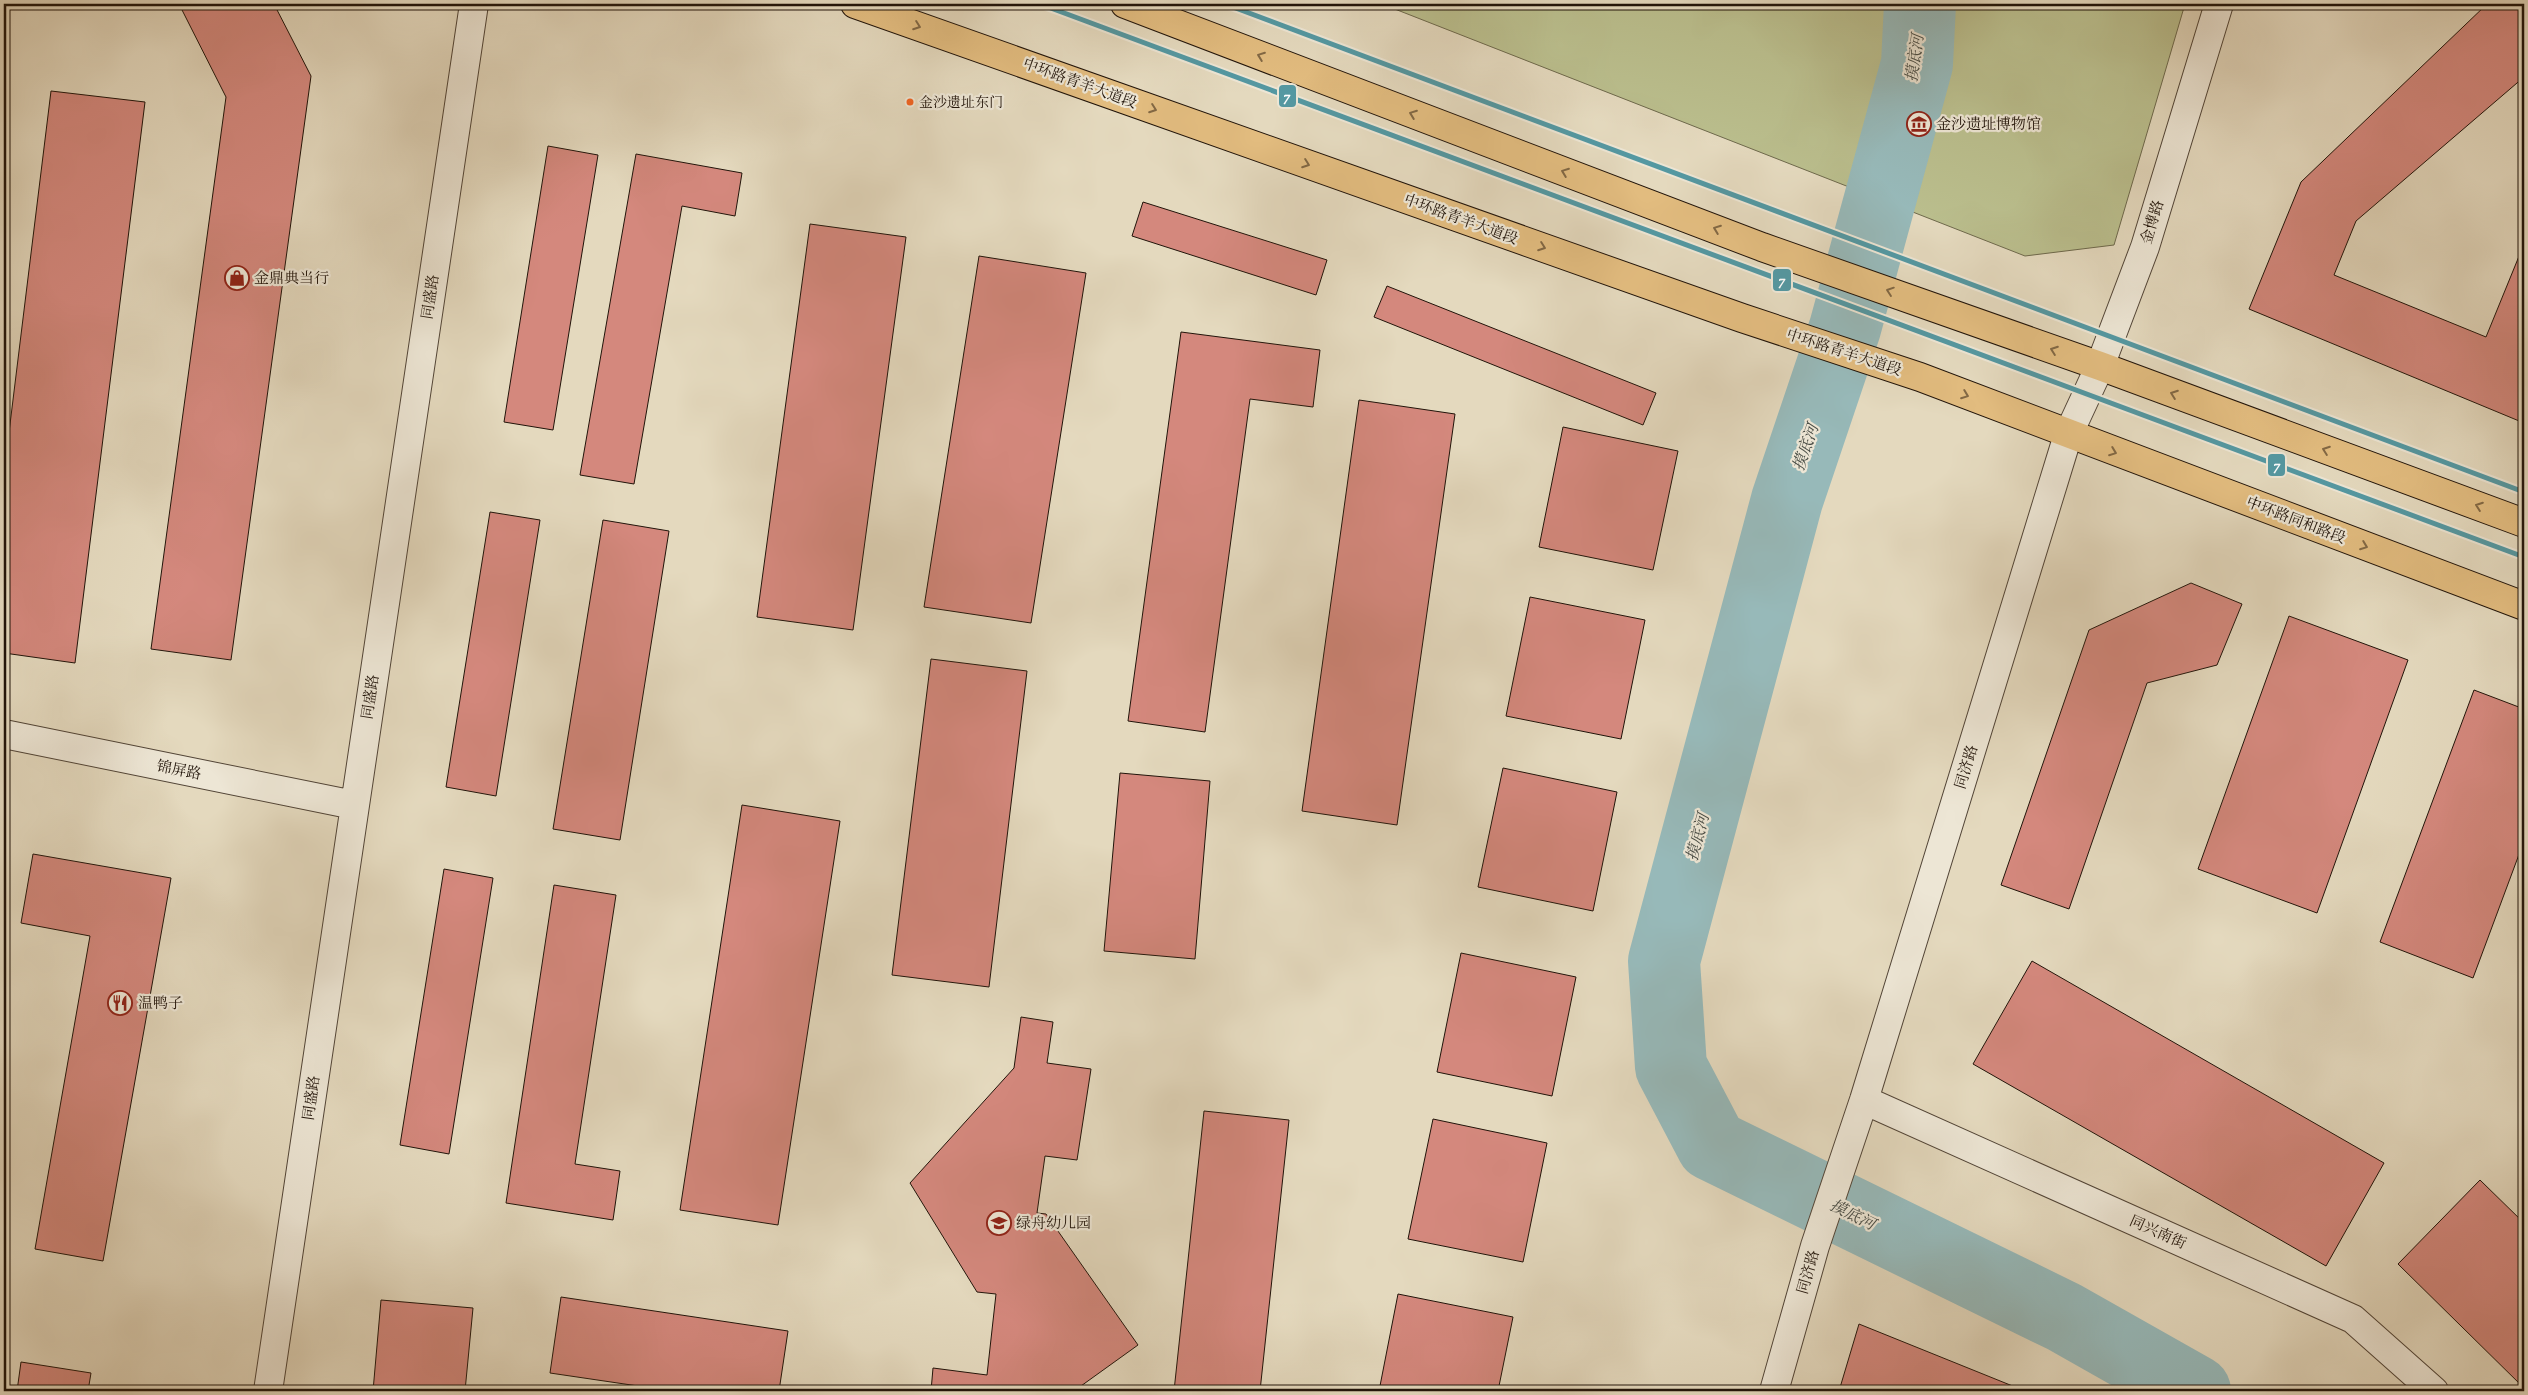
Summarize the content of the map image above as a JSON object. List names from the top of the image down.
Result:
{
  "streets": {
    "main road": ["中环路青羊大道段", "中环路同和路段"],
    "street": [
      "金博路",
      "同盛路",
      "同济路",
      "锦屏路",
      "同兴南街"
    ]
  },
  "crossings": [
    ["中环路青羊大道段", "金博路"],
    ["中环路青羊大道段", "中环路同和路段"],
    ["中环路青羊大道段", "同济路"],
    ["金博路", "中环路同和路段"],
    ["金博路", "同济路"],
    ["同盛路", "锦屏路"],
    ["中环路同和路段", "同济路"],
    ["同济路", "同兴南街"]
  ],
  "water": ["摸底河"],
  "places": {
    "other": ["金沙遗址东门"],
    "museum": ["金沙遗址博物馆"],
    "shop": ["金鼎典当行"],
    "restaurant": ["温鸭子"],
    "school or university": ["绿舟幼儿园"]
  },
  "lines": ["transit line 7"]
}
